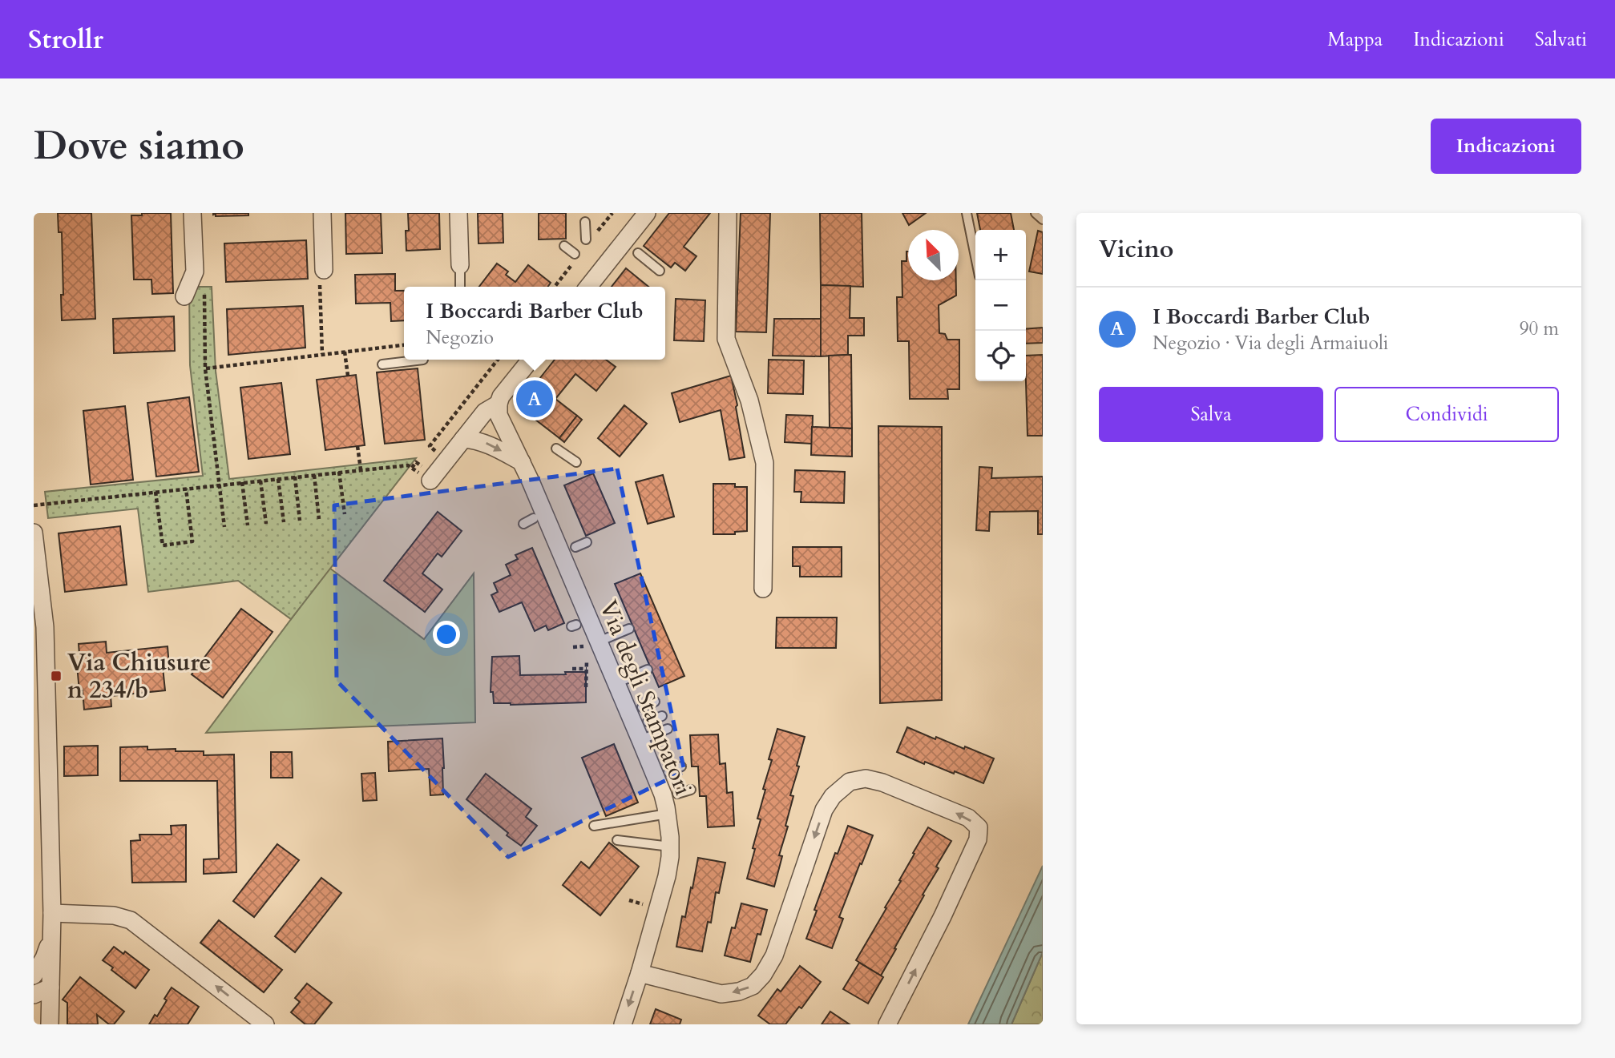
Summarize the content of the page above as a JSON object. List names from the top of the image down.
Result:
{
  "streets": {
    "street": ["Via degli Stampatori"]
  },
  "places": {
    "transit": ["Via Chiusure n 234/b"]
  },
  "north": "top left",
  "page": {
    "header": "Strollr",
    "nav": ["Mappa", "Indicazioni", "Salvati"],
    "buttons": [
      "Indicazioni",
      ["Salva", "Condividi"]
    ],
    "title": "Dove siamo",
    "heading": "Vicino",
    "map_buttons": ["+", "−"],
    "list": [
      {
        "mark": "A",
        "name": "I Boccardi Barber Club",
        "note": "Negozio · Via degli Armaiuoli",
        "value": "90 m"
      }
    ],
    "popup": ["I Boccardi Barber Club", "Negozio"],
    "pins": "A"
  }
}
